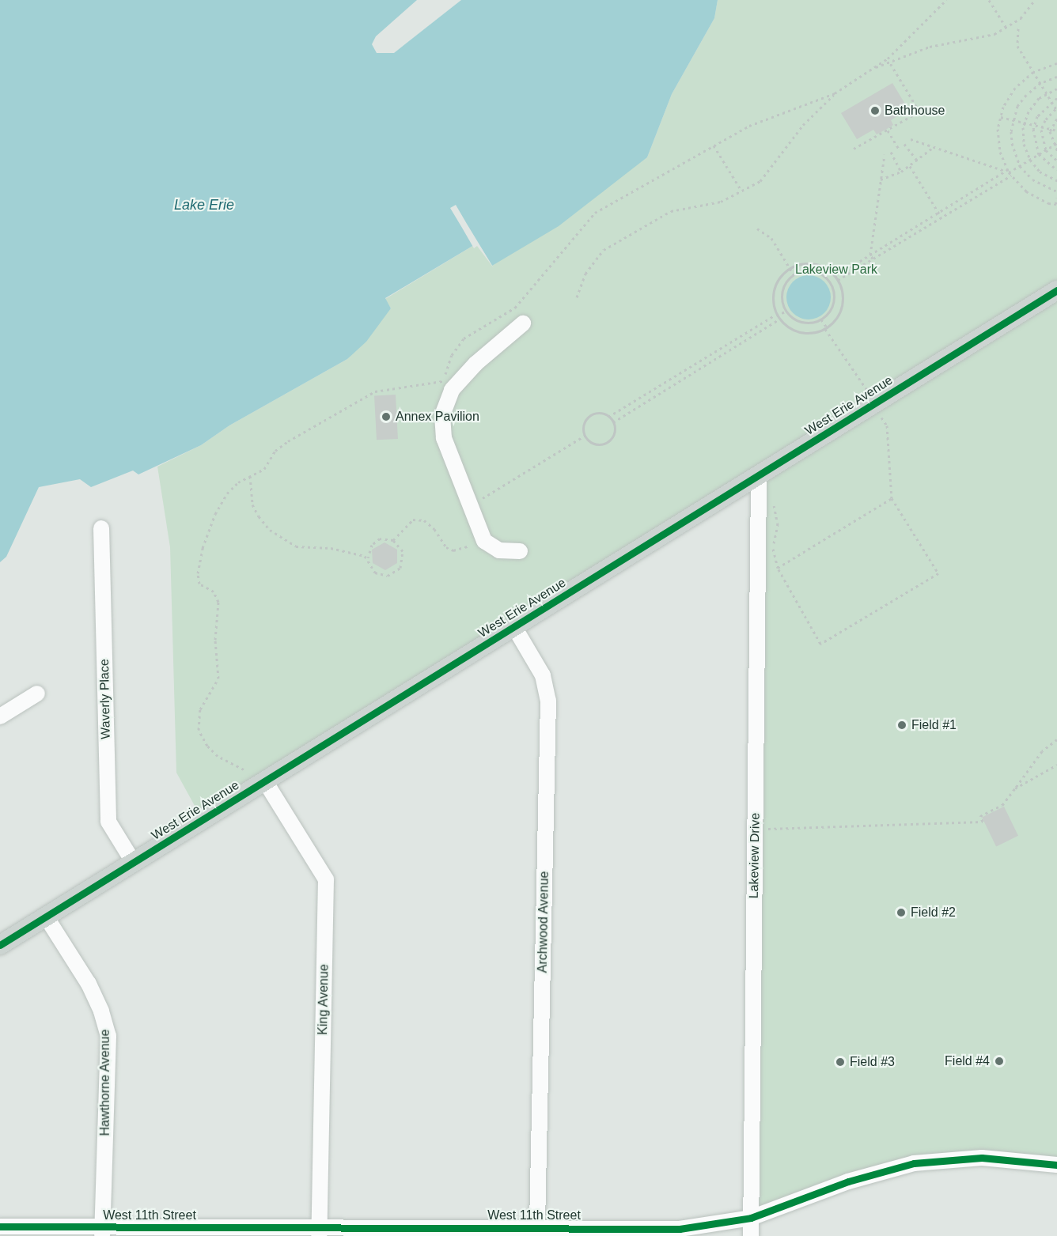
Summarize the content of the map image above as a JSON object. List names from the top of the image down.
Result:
{
  "streets": {
    "main road": ["West Erie Avenue"],
    "street": [
      "Waverly Place",
      "Lakeview Drive",
      "Archwood Avenue",
      "King Avenue",
      "Hawthorne Avenue",
      "West 11th Street"
    ]
  },
  "crossings": [
    ["West Erie Avenue", "Waverly Place"],
    ["West Erie Avenue", "Lakeview Drive"],
    ["West Erie Avenue", "Archwood Avenue"],
    ["West Erie Avenue", "King Avenue"],
    ["West Erie Avenue", "Hawthorne Avenue"],
    ["Lakeview Drive", "West 11th Street"],
    ["Archwood Avenue", "West 11th Street"],
    ["King Avenue", "West 11th Street"],
    ["Hawthorne Avenue", "West 11th Street"]
  ],
  "water": ["Lake Erie"],
  "parks": ["Lakeview Park"],
  "places": [
    "Bathhouse",
    "Annex Pavilion",
    "Field #1",
    "Field #2",
    "Field #4",
    "Field #3"
  ]
}
